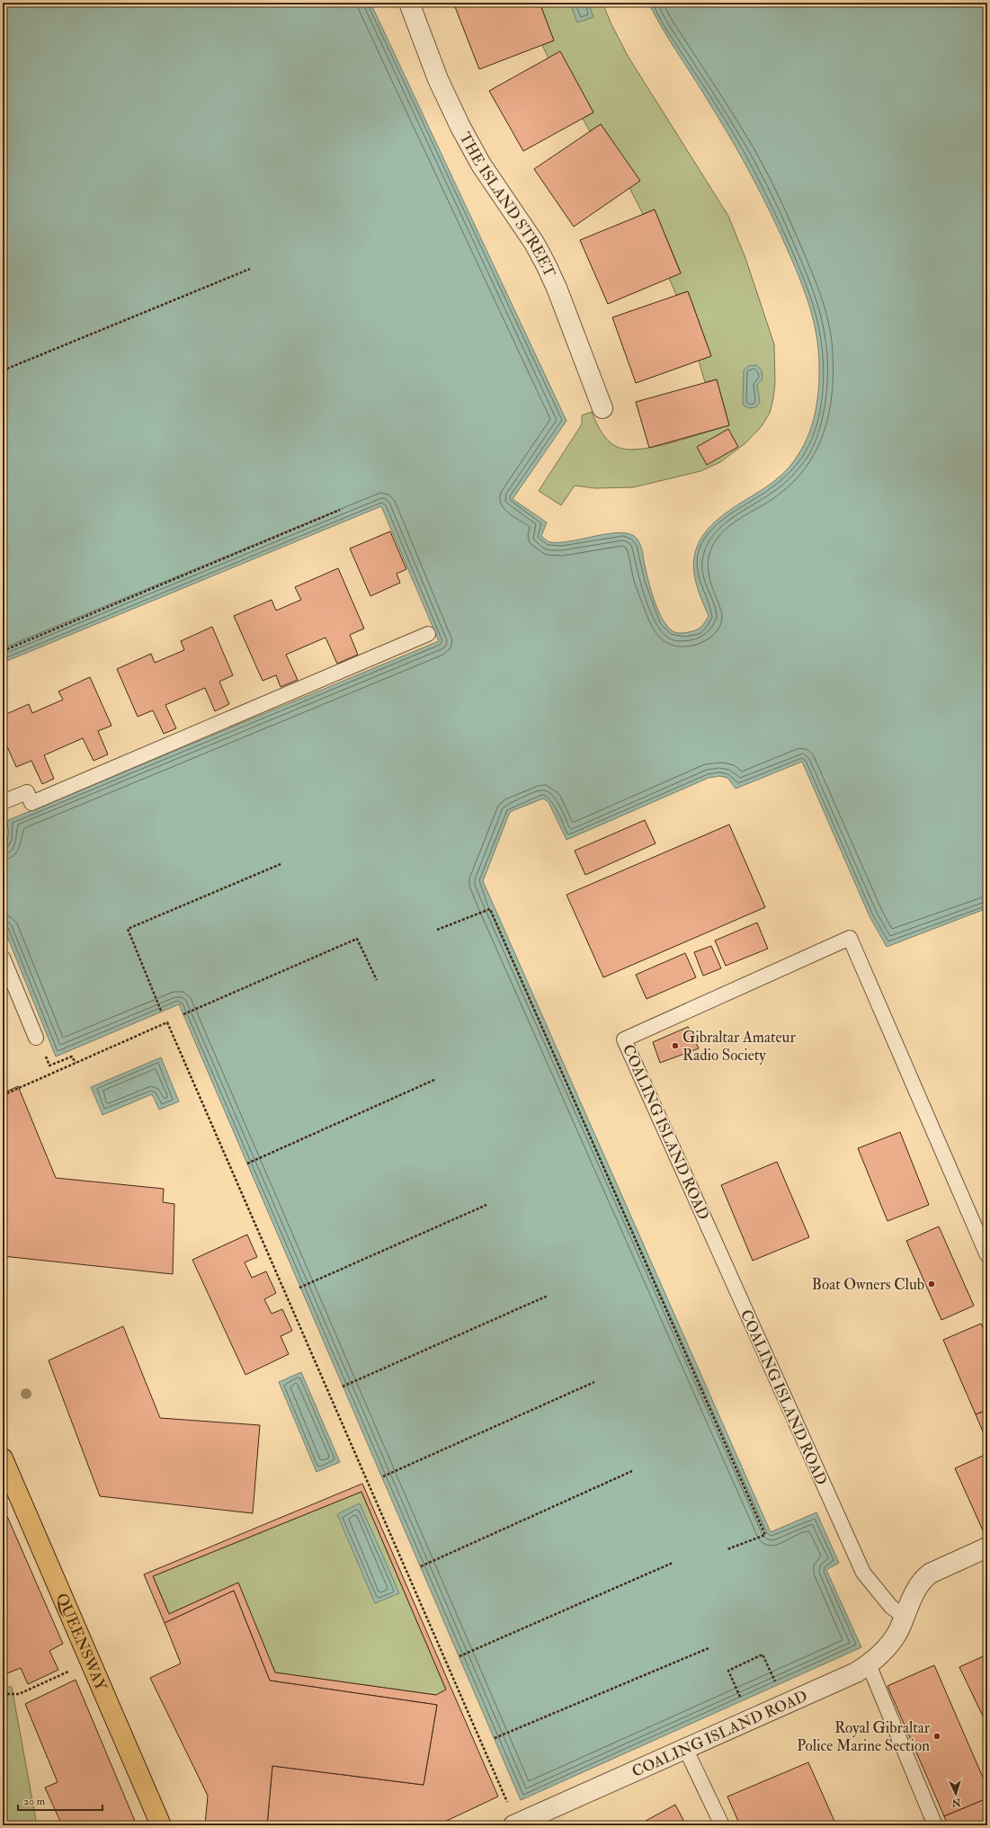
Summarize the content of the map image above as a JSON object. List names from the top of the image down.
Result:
{
  "streets": {
    "main road": ["QUEENSWAY"],
    "street": ["THE ISLAND STREET", "COALING ISLAND ROAD"]
  },
  "places": ["Gibraltar Amateur Radio Society", "Boat Owners Club", "Royal Gibraltar Police Marine Section"],
  "scale_bar": "20 m",
  "north": "bottom"
}
